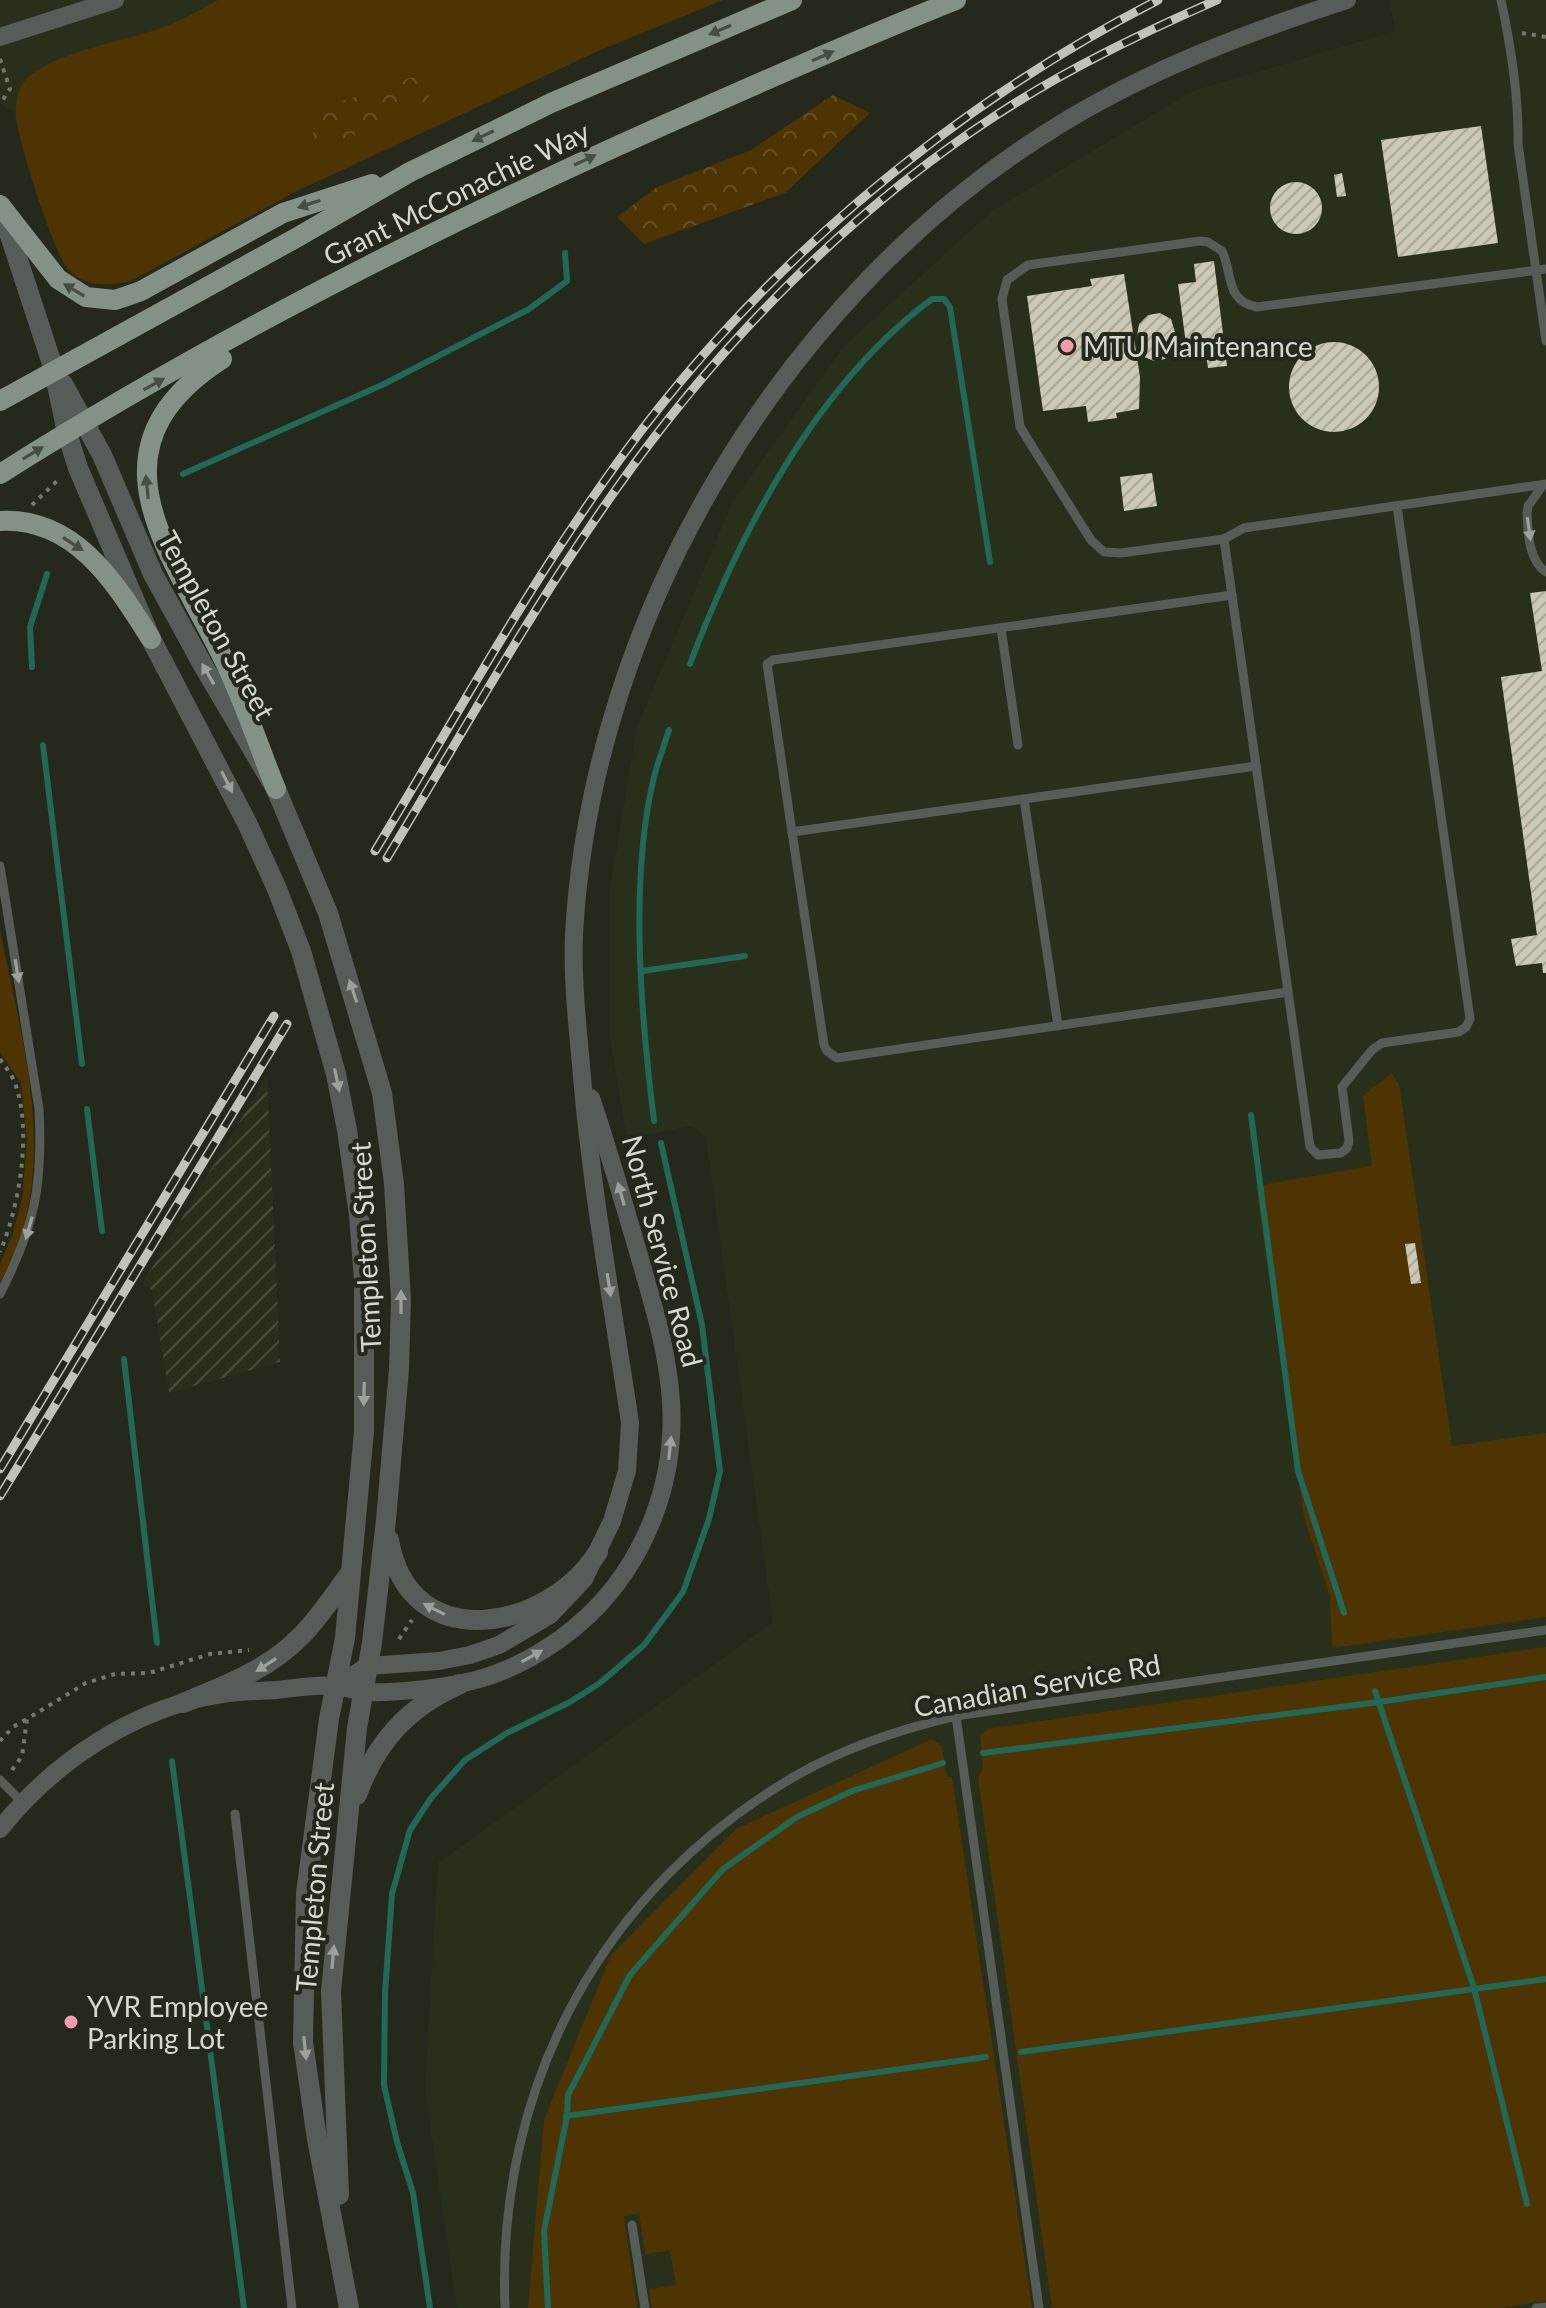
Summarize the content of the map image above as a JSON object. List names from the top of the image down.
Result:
{
  "streets": {
    "main road": ["Grant McConachie Way"],
    "street": ["Templeton Street", "North Service Road"],
    "lane": ["Canadian Service Rd"]
  },
  "crossings": [
    ["Grant McConachie Way", "Templeton Street"],
    ["Templeton Street", "North Service Road"]
  ],
  "places": ["MTU Maintenance", "YVR Employee Parking Lot"]
}
